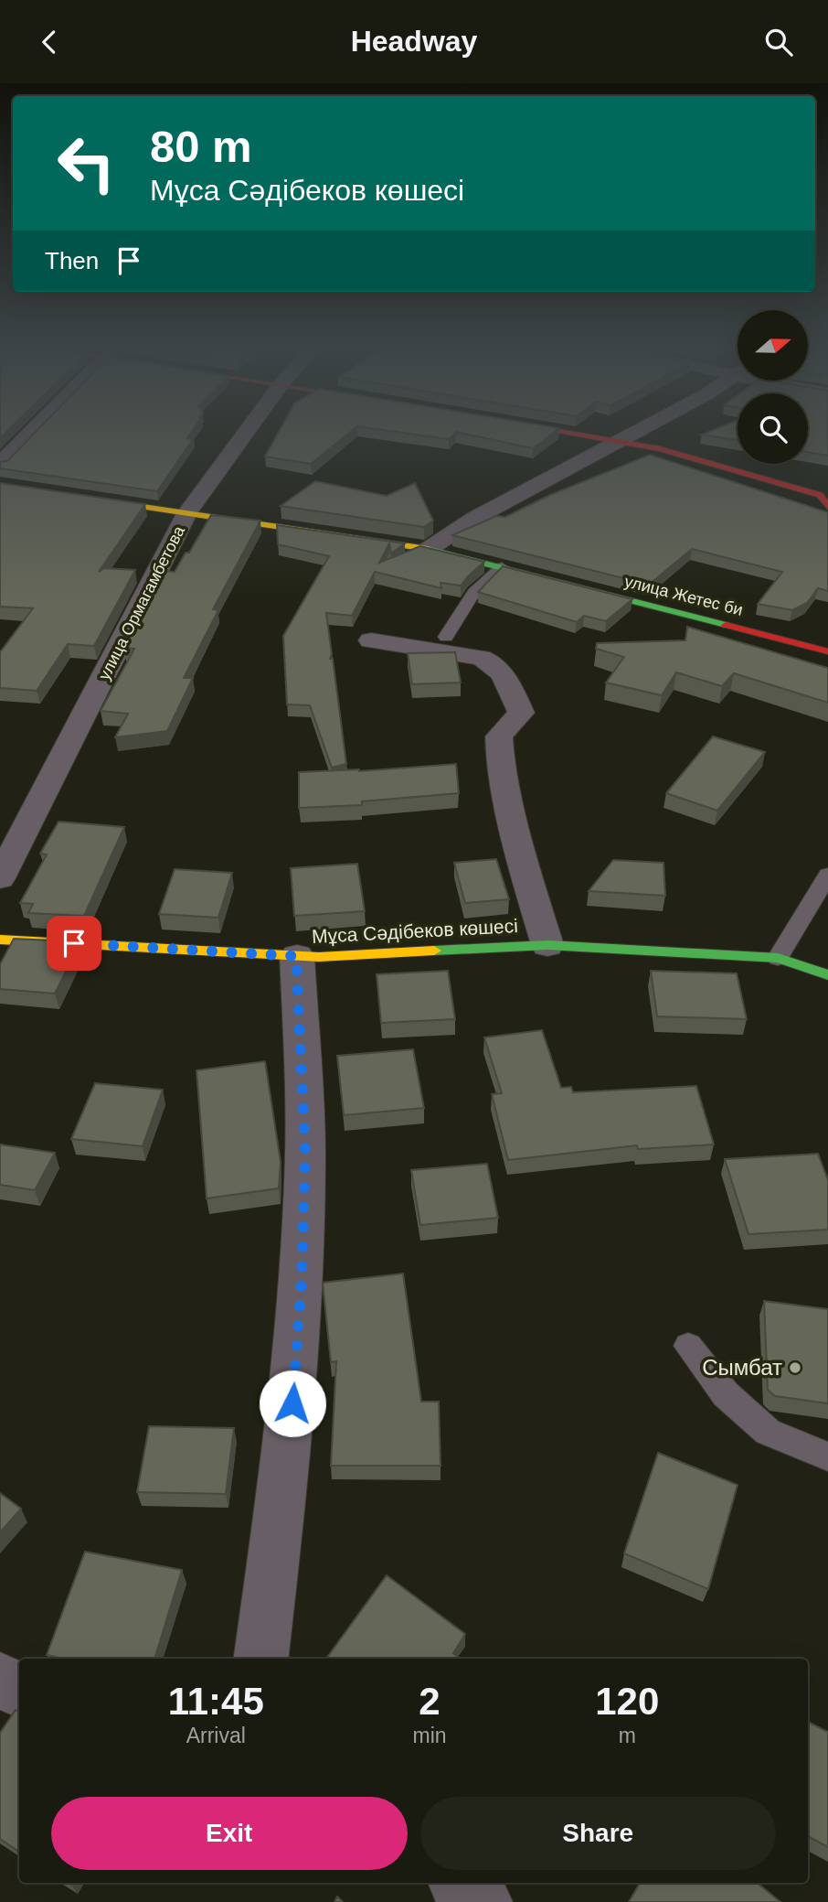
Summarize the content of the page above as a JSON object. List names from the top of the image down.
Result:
{
  "streets": {
    "street": ["улица Жетес би", "улица Ормагамбетова", "Мұса Сәдібеков көшесі"]
  },
  "crossings": [
    ["улица Жетес би", "улица Ормагамбетова"]
  ],
  "places": ["Сымбат"],
  "north": "right",
  "page": {
    "header": "Headway",
    "turn": ["80 m", "Мұса Сәдібеков көшесі"],
    "then": "Then",
    "eta": [
      "11:45",
      "Arrival",
      "2",
      "min",
      "120",
      "m"
    ],
    "buttons": ["Exit", "Share"]
  }
}
